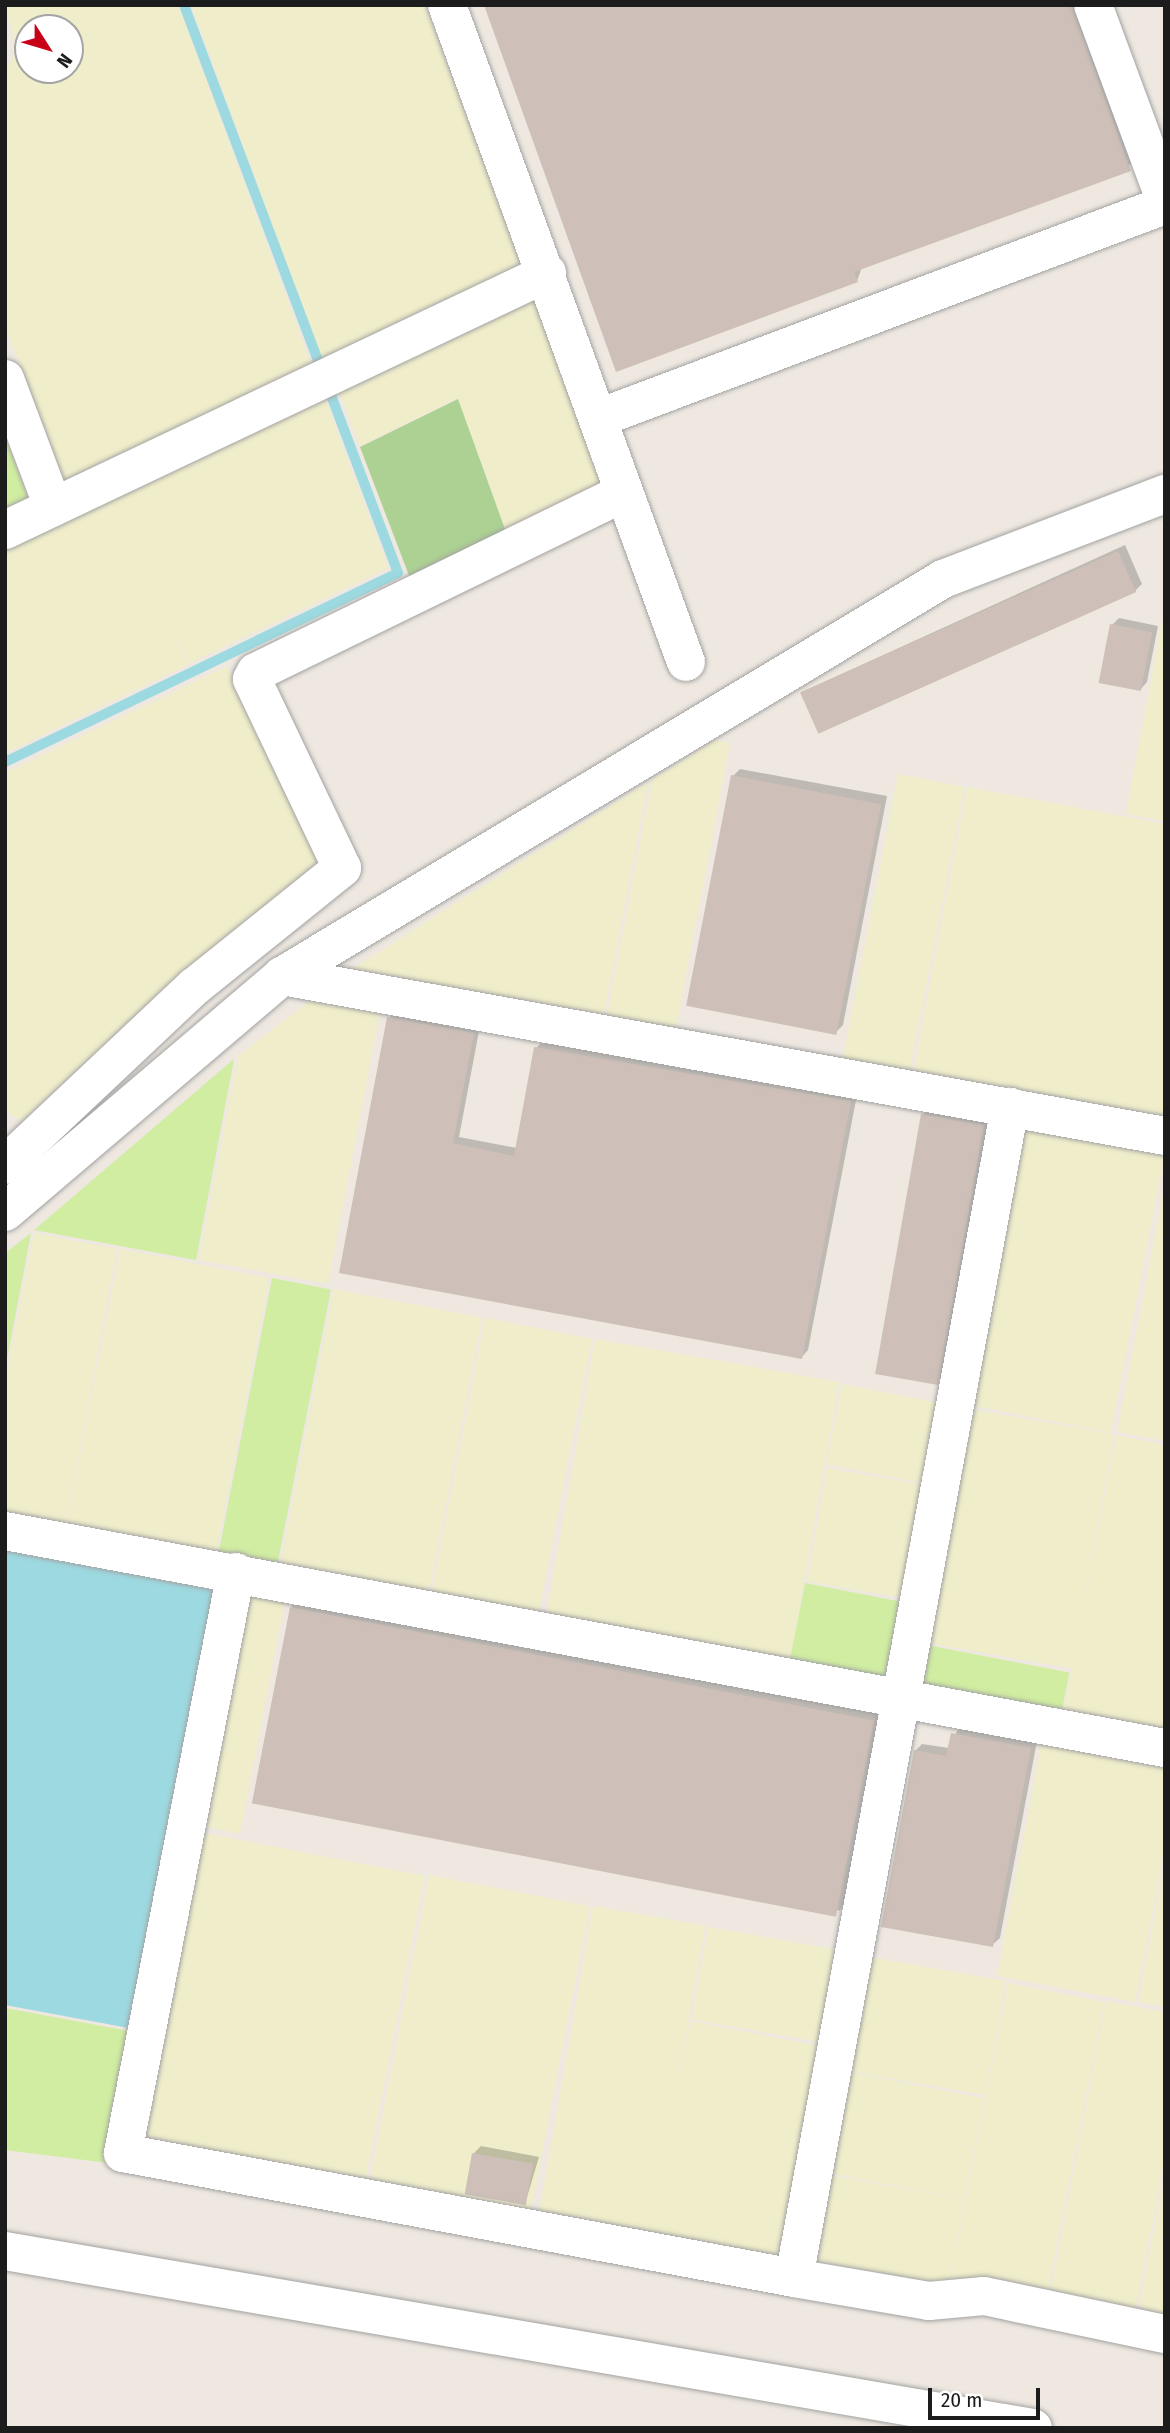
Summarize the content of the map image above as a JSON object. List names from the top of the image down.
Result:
{
  "scale_bar": "20 m",
  "north": "bottom right"
}
